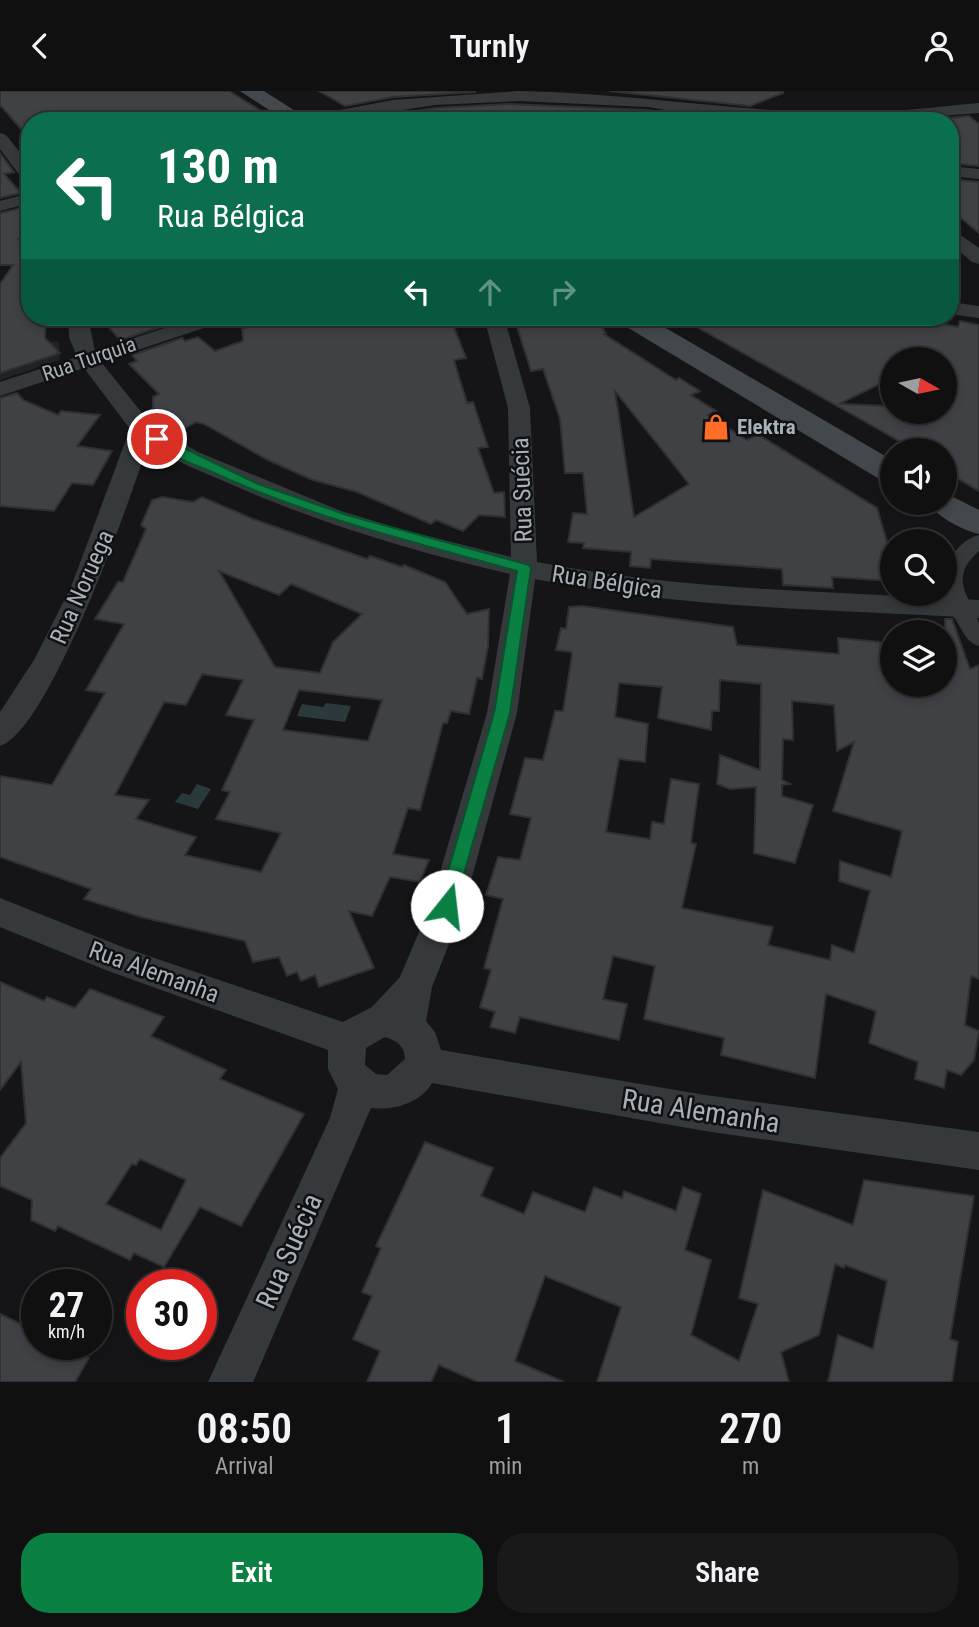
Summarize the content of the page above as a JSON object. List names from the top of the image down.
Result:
{
  "streets": {
    "street": [
      "Rua Turquia",
      "Rua Suécia",
      "Rua Bélgica",
      "Rua Noruega",
      "Rua Alemanha"
    ]
  },
  "crossings": [
    ["Rua Turquia", "Rua Bélgica"],
    ["Rua Suécia", "Rua Bélgica"],
    ["Rua Suécia", "Rua Alemanha"],
    ["Rua Bélgica", "Rua Noruega"]
  ],
  "places": {
    "shop": ["Elektra"]
  },
  "north": "right",
  "page": {
    "header": "Turnly",
    "turn": ["130 m", "Rua Bélgica"],
    "speed": "27 km/h",
    "limit": "30",
    "eta": [
      "08:50",
      "Arrival",
      "1",
      "min",
      "270",
      "m"
    ],
    "buttons": ["Exit", "Share"]
  }
}
